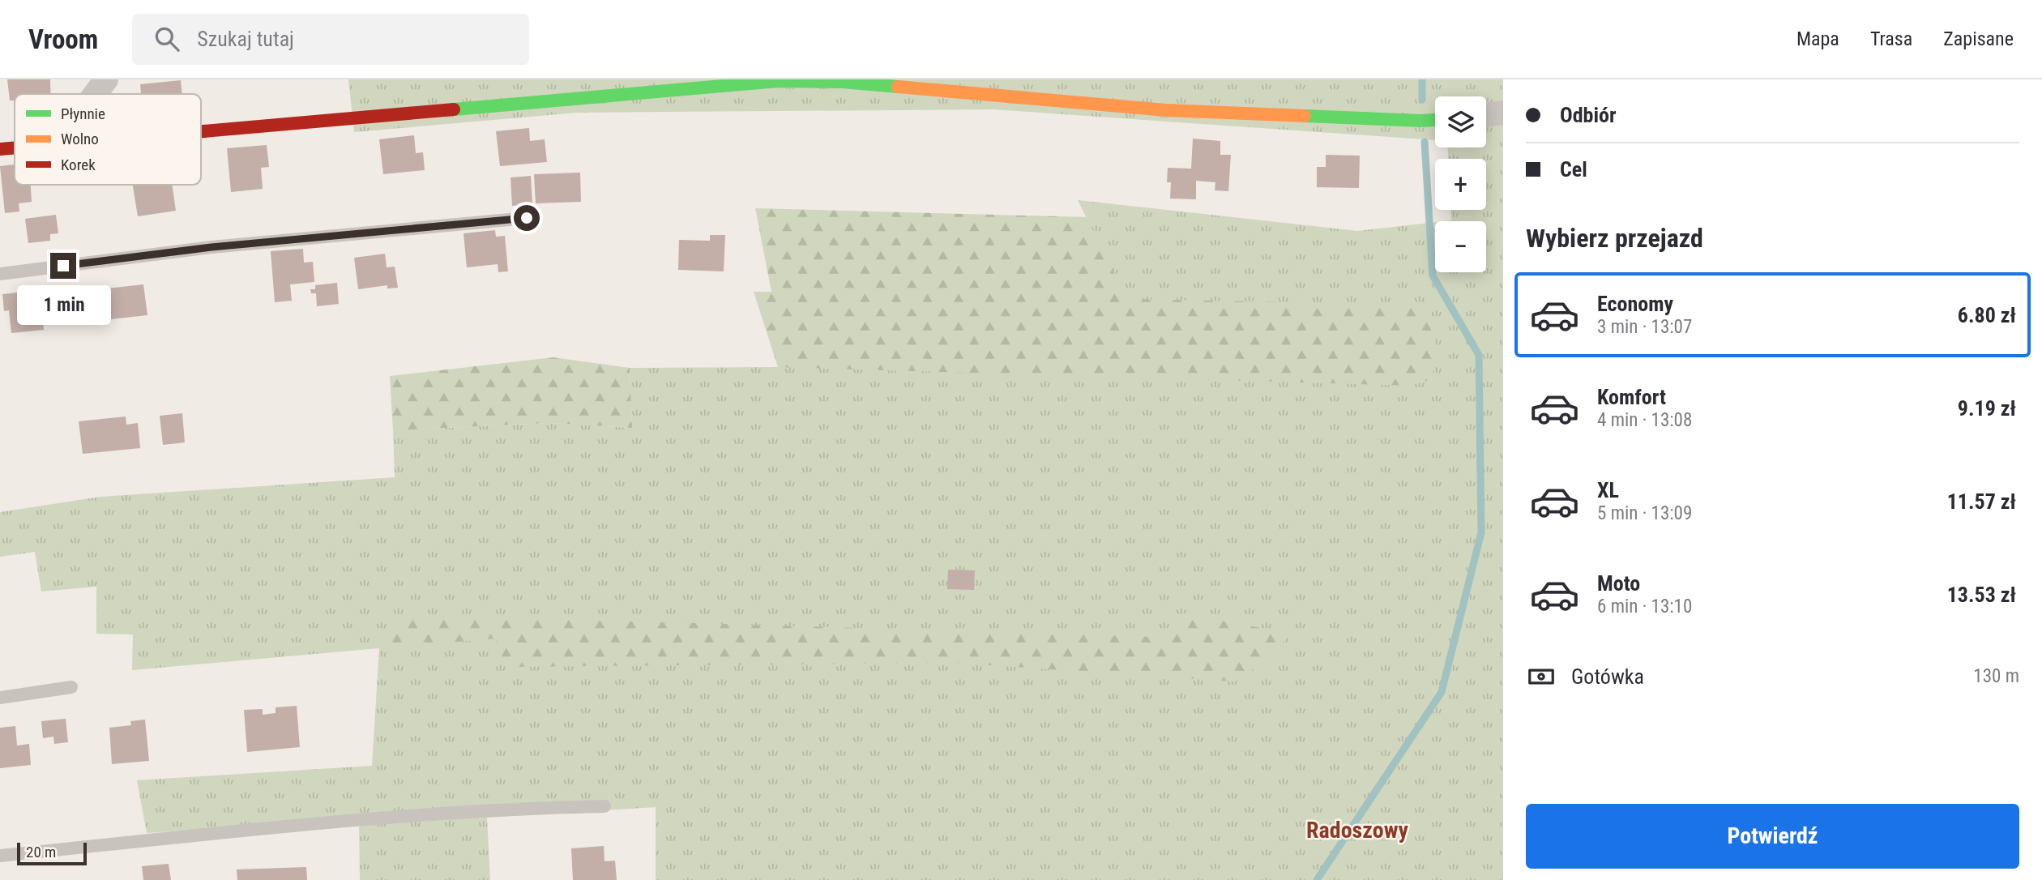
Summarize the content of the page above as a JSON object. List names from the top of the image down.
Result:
{
  "districts": ["Radoszowy"],
  "legend": ["Płynnie", "Wolno", "Korek"],
  "scale_bar": "20 m",
  "page": {
    "header": "Vroom",
    "search": "Szukaj tutaj",
    "nav": ["Mapa", "Trasa", "Zapisane"],
    "banner": ["Odbiór", "Cel"],
    "map_buttons": ["+", "−"],
    "heading": "Wybierz przejazd",
    "list": [
      {
        "name": "Economy",
        "note": "3 min · 13:07",
        "value": "6.80 zł"
      },
      {
        "name": "Komfort",
        "note": "4 min · 13:08",
        "value": "9.19 zł"
      },
      {
        "name": "XL",
        "note": "5 min · 13:09",
        "value": "11.57 zł"
      },
      {
        "name": "Moto",
        "note": "6 min · 13:10",
        "value": "13.53 zł"
      }
    ],
    "bubble": "1 min",
    "pay": ["Gotówka", "130 m"],
    "buttons": "Potwierdź",
    "scale": "20 m"
  }
}
